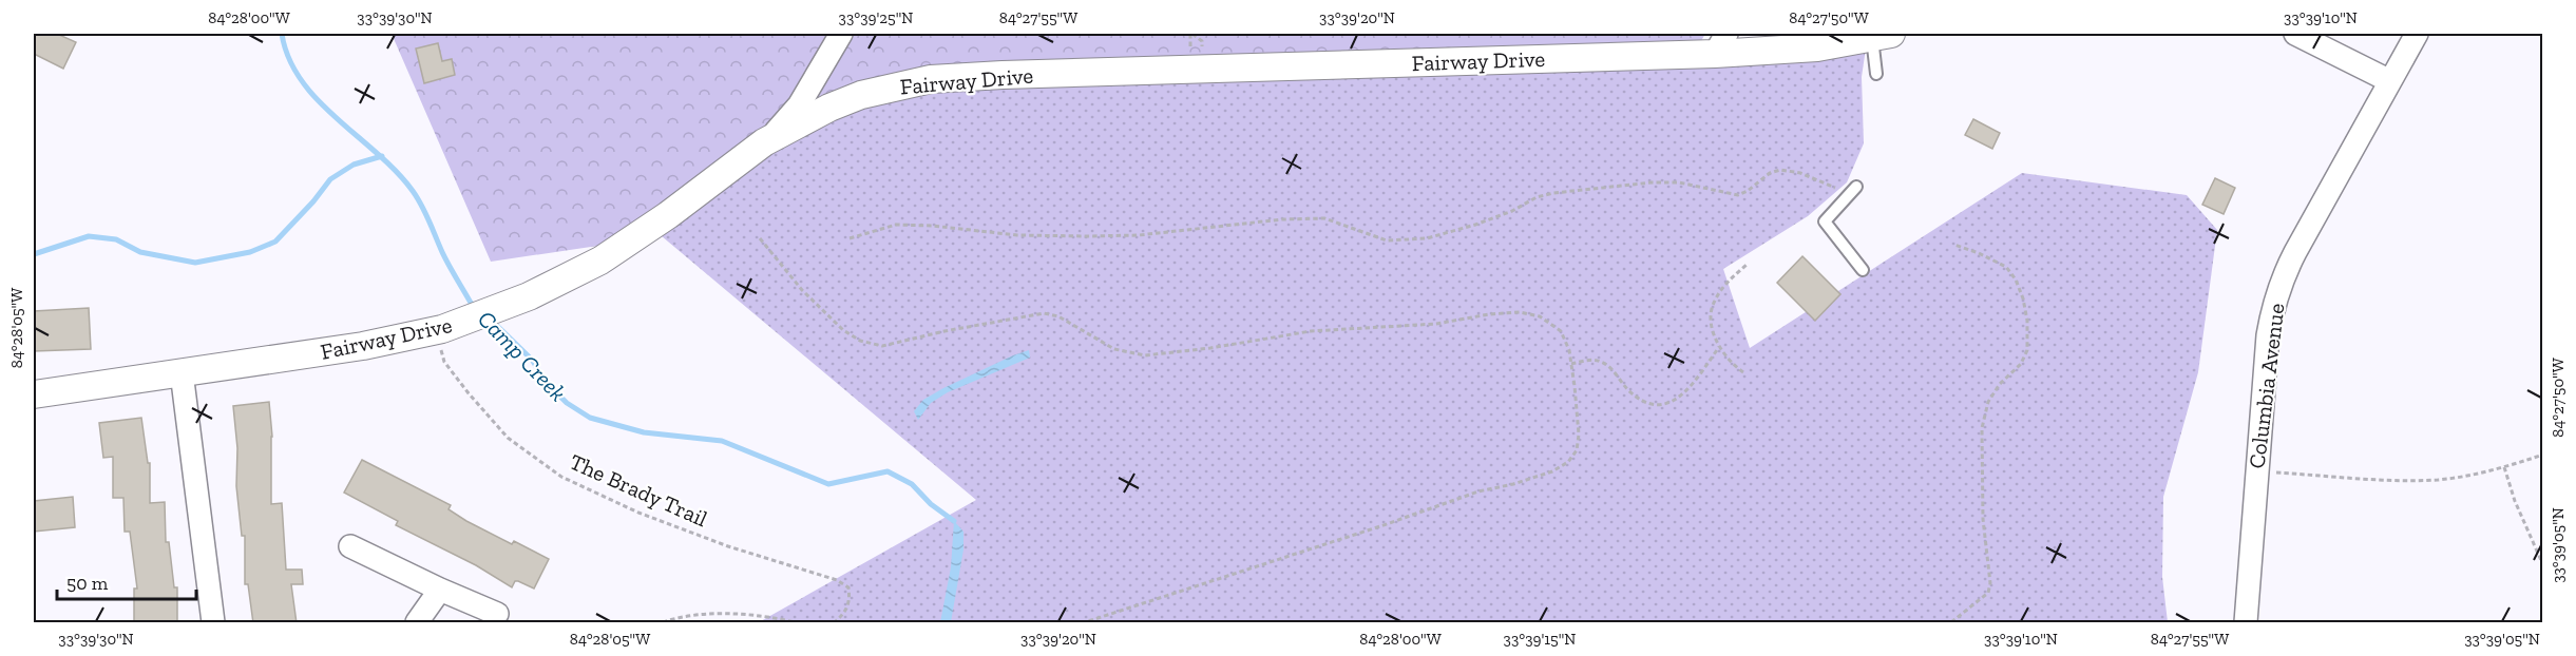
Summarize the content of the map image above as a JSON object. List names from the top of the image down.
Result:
{
  "streets": {
    "street": ["Fairway Drive", "Columbia Avenue"],
    "path": ["The Brady Trail"]
  },
  "crossings": [
    ["Fairway Drive", "The Brady Trail"]
  ],
  "water": ["Camp Creek"],
  "scale_bar": "50 m",
  "coordinates": [
    "84°28'00\"W",
    "33°39'30\"N",
    "33°39'25\"N",
    "84°27'55\"W",
    "33°39'20\"N",
    "84°27'50\"W",
    "33°39'10\"N",
    "84°28'05\"W",
    "33°39'05\"N",
    "33°39'15\"N"
  ]
}
